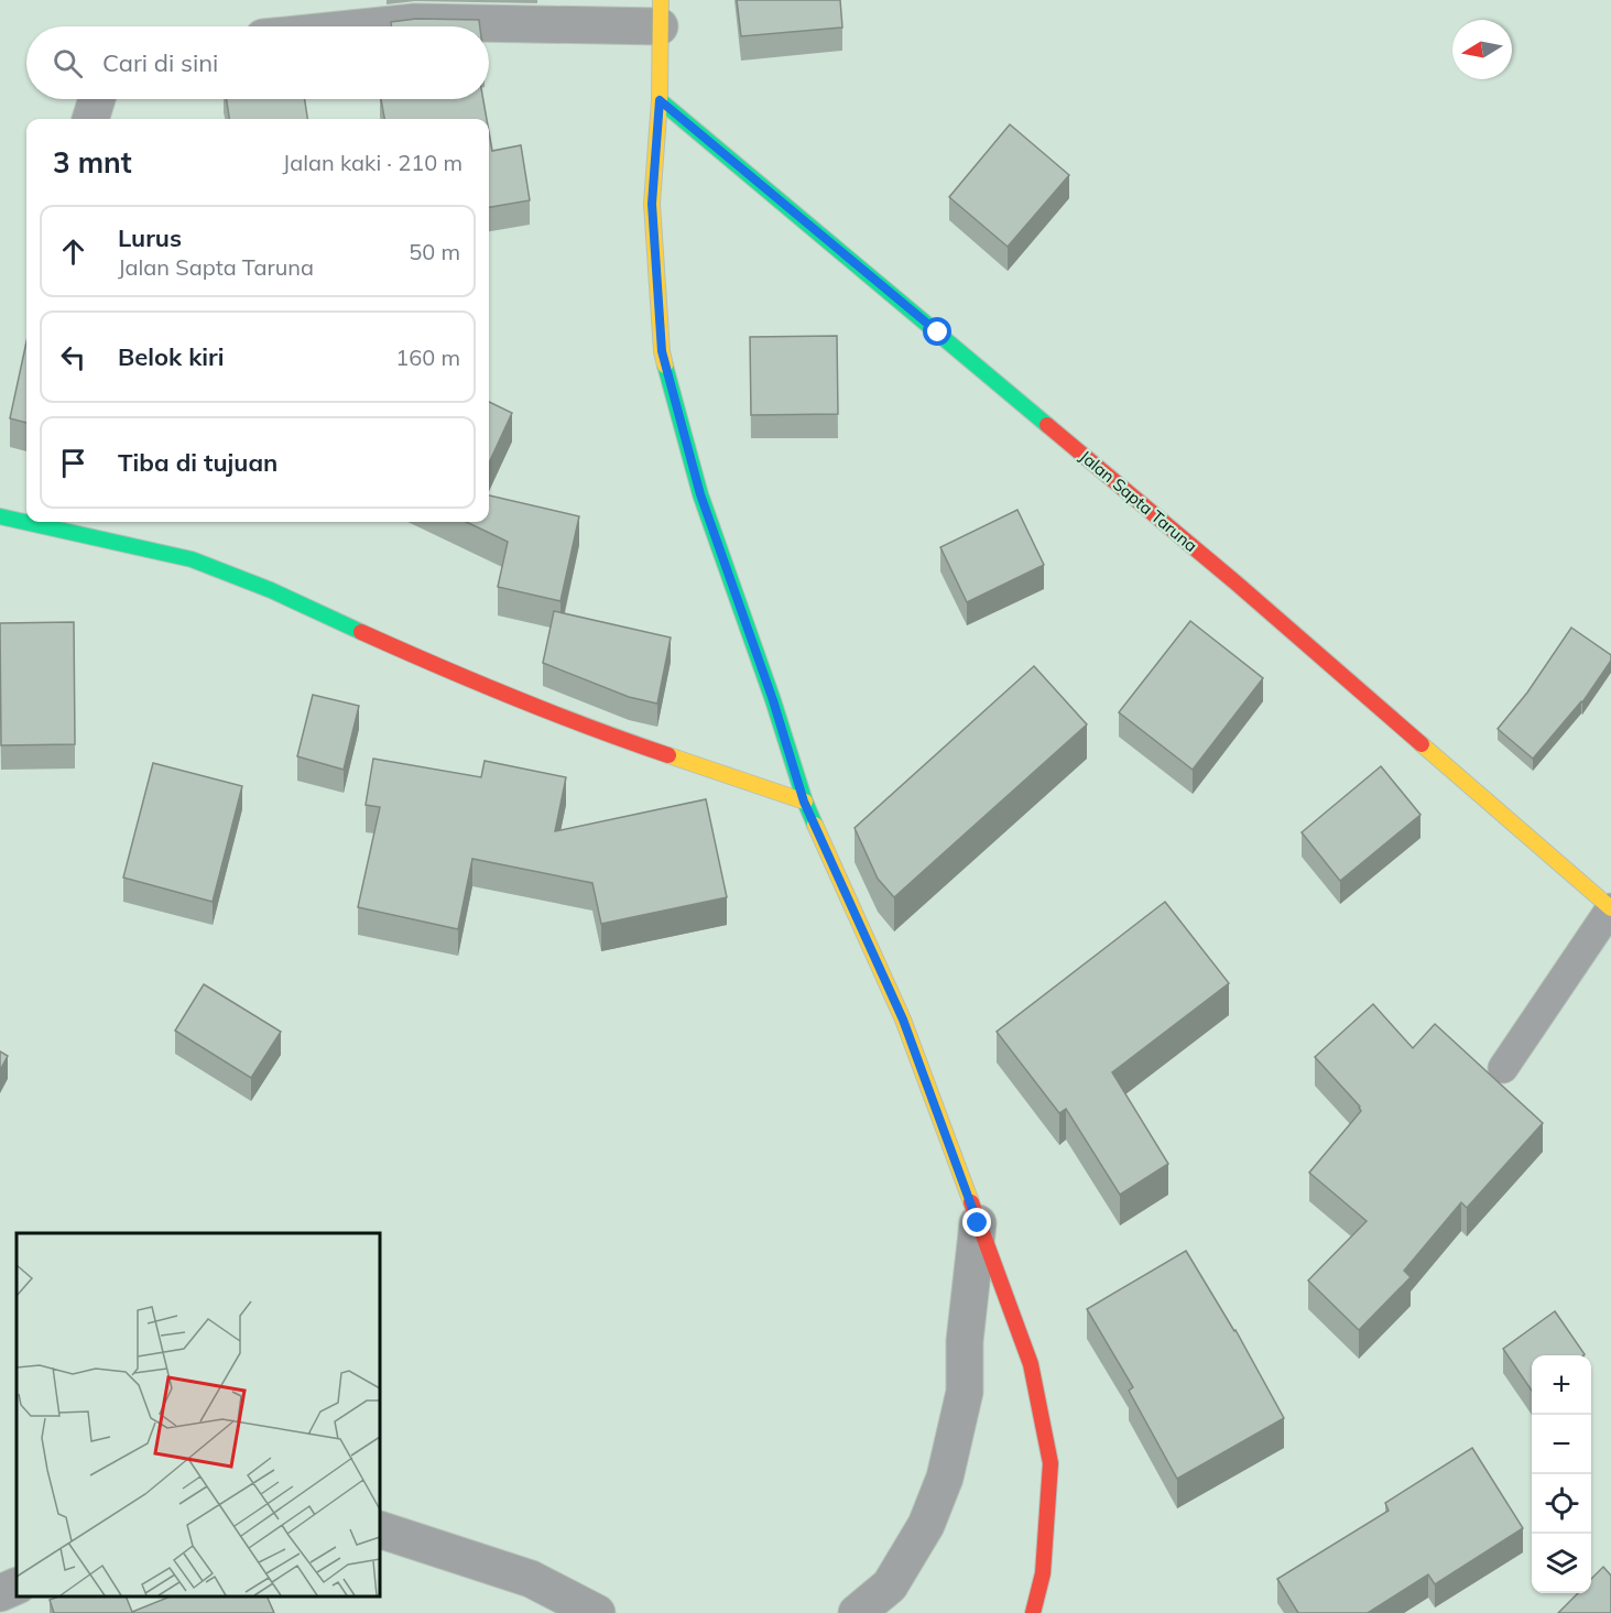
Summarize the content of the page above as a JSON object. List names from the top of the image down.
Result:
{
  "streets": {
    "street": ["Jalan Sapta Taruna"]
  },
  "north": "left",
  "page": {
    "search": "Cari di sini",
    "heading": ["3 mnt", "Jalan kaki · 210 m"],
    "list": [
      ["Lurus", "Jalan Sapta Taruna", "50 m"],
      ["Belok kiri", "160 m"],
      "Tiba di tujuan"
    ],
    "map_buttons": ["+", "−"]
  }
}
